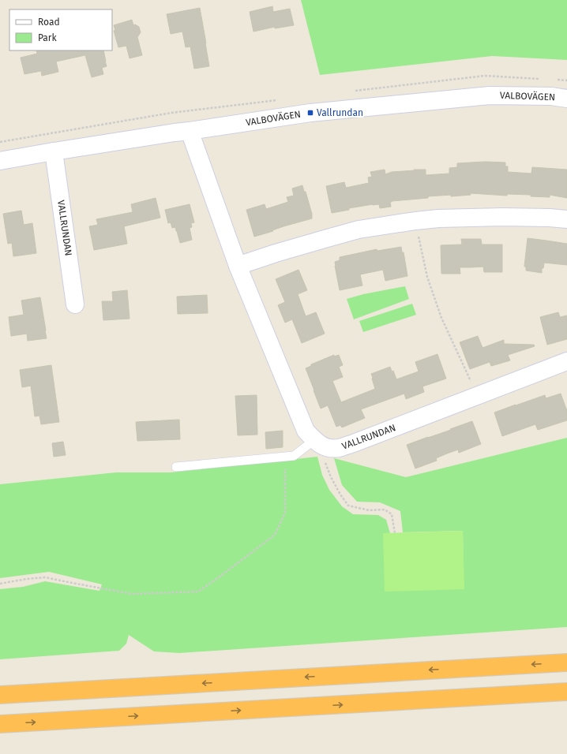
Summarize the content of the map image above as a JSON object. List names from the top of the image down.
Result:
{
  "streets": {
    "street": ["VALBOVÄGEN", "VALLRUNDAN"]
  },
  "crossings": [
    ["VALBOVÄGEN", "VALLRUNDAN"]
  ],
  "places": {
    "transit": ["Vallrundan"]
  },
  "legend": ["Road", "Park"]
}
